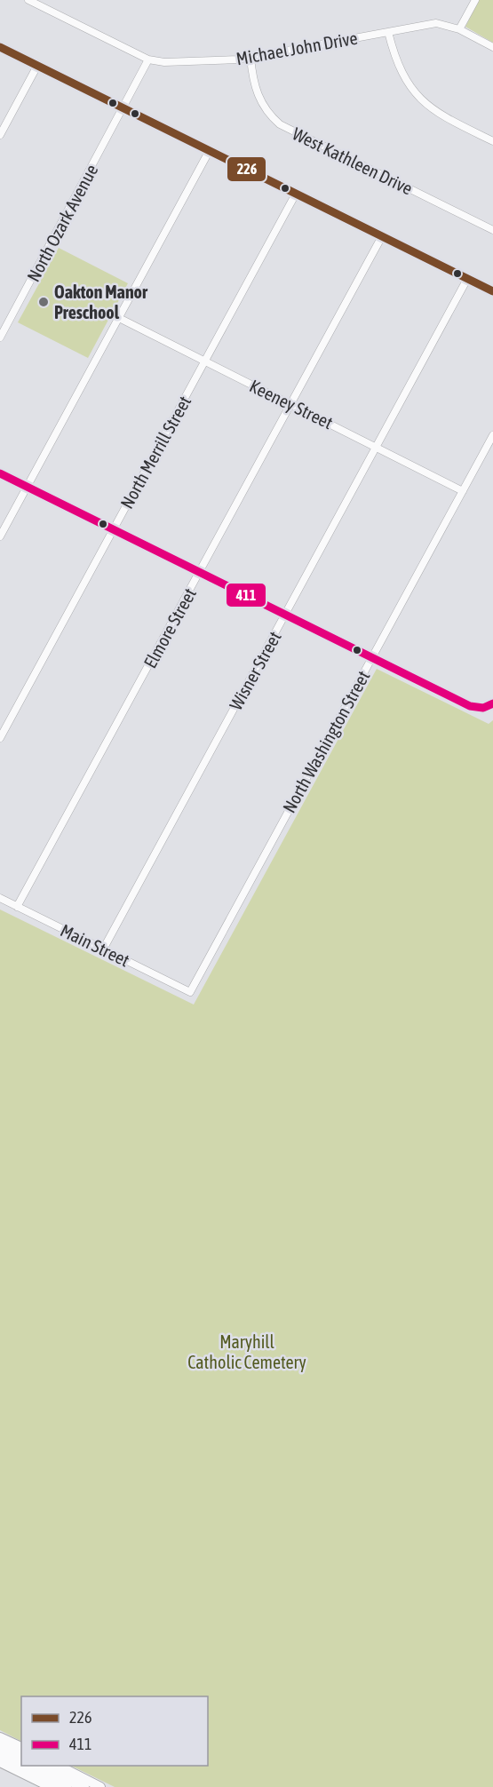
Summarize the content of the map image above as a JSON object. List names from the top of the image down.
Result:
{
  "streets": {
    "street": [
      "Michael John Drive",
      "West Kathleen Drive",
      "North Ozark Avenue",
      "Keeney Street",
      "North Merrill Street",
      "Elmore Street",
      "Wisner Street",
      "North Washington Street",
      "Main Street"
    ]
  },
  "crossings": [
    ["Michael John Drive", "West Kathleen Drive"],
    ["Keeney Street", "North Merrill Street"],
    ["Keeney Street", "Elmore Street"],
    ["Keeney Street", "Wisner Street"],
    ["Keeney Street", "North Washington Street"],
    ["Elmore Street", "Main Street"],
    ["Wisner Street", "Main Street"],
    ["North Washington Street", "Main Street"]
  ],
  "parks": ["Maryhill Catholic Cemetery"],
  "places": ["Oakton Manor Preschool"],
  "lines": ["transit line 226", "transit line 411"],
  "legend": ["226", "411"]
}
